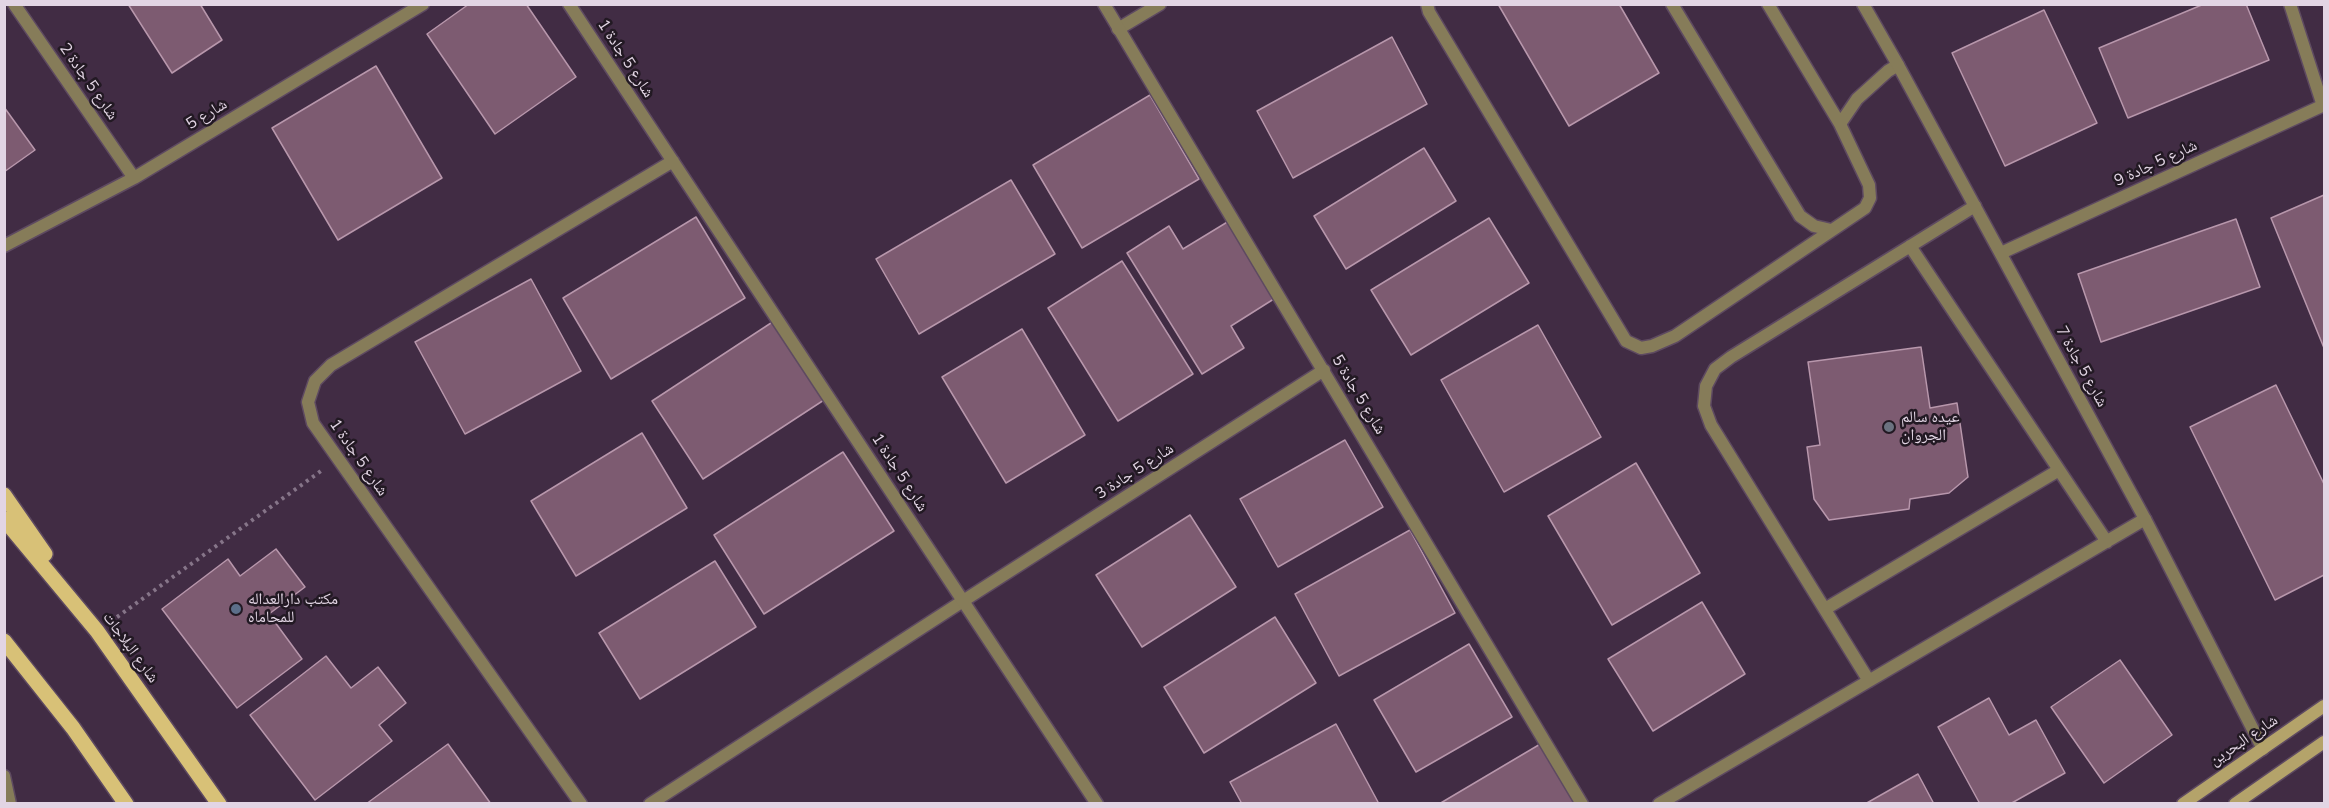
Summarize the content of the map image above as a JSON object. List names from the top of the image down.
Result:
{
  "streets": {
    "main road": ["شارع البلاجات"],
    "street": [
      "شارع 5 جادة 1",
      "شارع 5 جادة 2",
      "شارع 5",
      "شارع 5 جادة 9",
      "شارع 5 جادة 7",
      "شارع 5 جادة 5",
      "شارع 5 جادة 3",
      "شارع البحرين"
    ]
  },
  "crossings": [
    ["شارع 5 جادة 1", "شارع 5 جادة 3"],
    ["شارع 5 جادة 2", "شارع 5"],
    ["شارع 5 جادة 9", "شارع 5 جادة 7"],
    ["شارع 5 جادة 7", "شارع البحرين"],
    ["شارع 5 جادة 5", "شارع 5 جادة 3"]
  ],
  "places": ["عيده سالم الجروان", "مكتب دارالعداله للمحاماه"]
}
